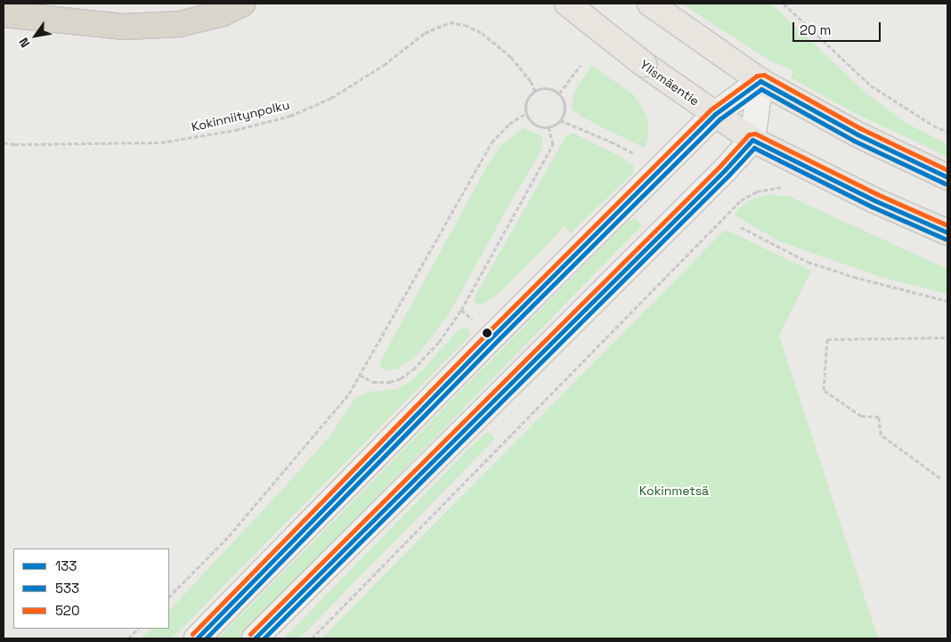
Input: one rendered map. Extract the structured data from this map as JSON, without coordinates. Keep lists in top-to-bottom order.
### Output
{
  "streets": {
    "main road": ["Ylismäentie"],
    "path": ["Kokinniitynpolku"]
  },
  "parks": ["Kokinmetsä"],
  "lines": ["transit line 520", "transit line 133", "transit line 533"],
  "legend": ["133", "533", "520"],
  "scale_bar": "20 m",
  "north": "bottom left"
}
